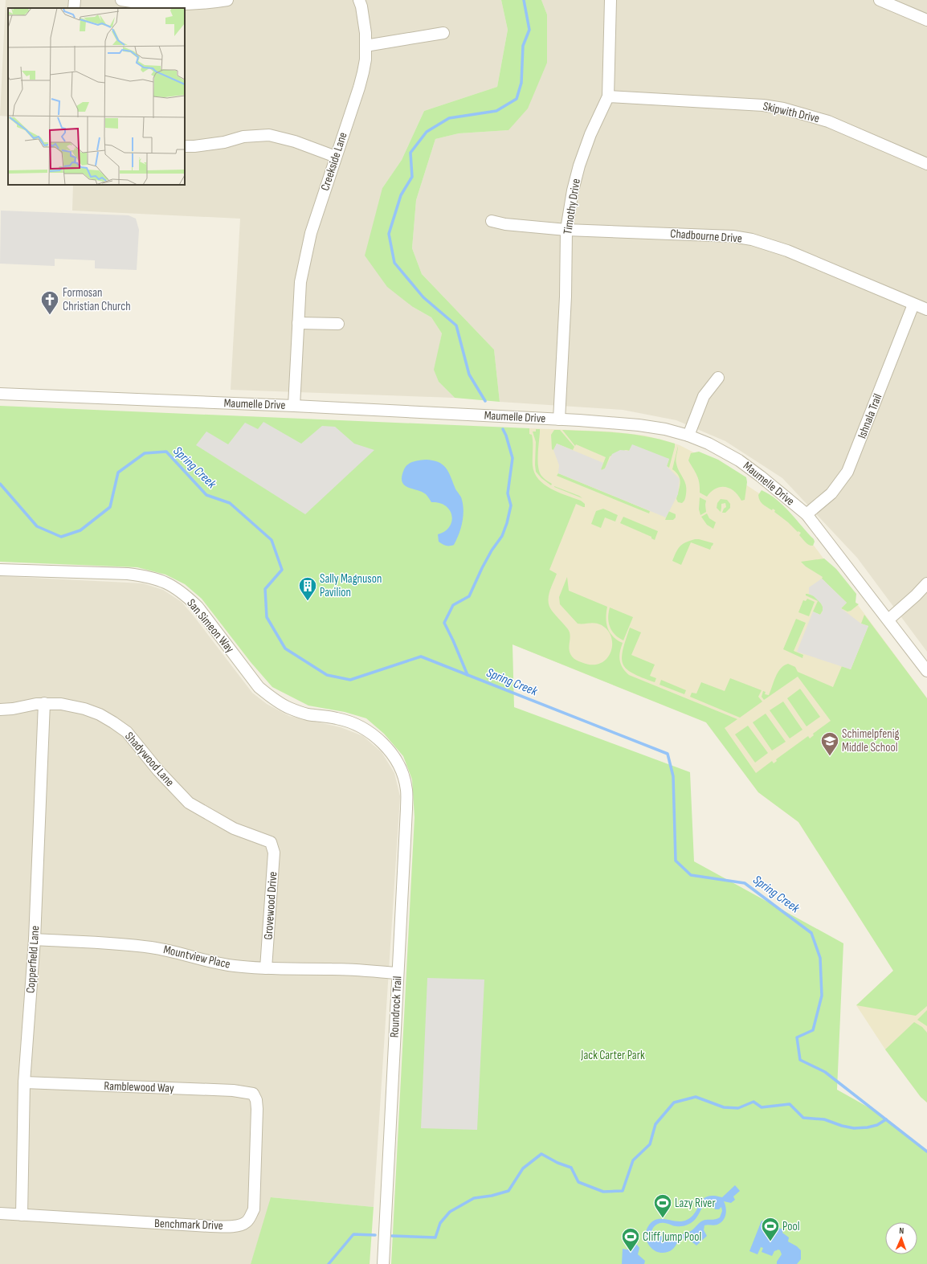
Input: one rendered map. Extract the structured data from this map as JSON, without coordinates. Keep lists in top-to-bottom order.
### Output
{
  "streets": {
    "street": [
      "Skipwith Drive",
      "Creekside Lane",
      "Timothy Drive",
      "Chadbourne Drive",
      "Maumelle Drive",
      "Ishnala Trail",
      "San Simeon Way",
      "Shadywood Lane",
      "Grovewood Drive",
      "Mountview Place",
      "Copperfield Lane",
      "Roundrock Trail",
      "Ramblewood Way",
      "Benchmark Drive"
    ]
  },
  "crossings": [
    ["Skipwith Drive", "Timothy Drive"],
    ["Creekside Lane", "Maumelle Drive"],
    ["Timothy Drive", "Chadbourne Drive"],
    ["Timothy Drive", "Maumelle Drive"],
    ["Chadbourne Drive", "Ishnala Trail"],
    ["Maumelle Drive", "Ishnala Trail"],
    ["San Simeon Way", "Roundrock Trail"],
    ["Shadywood Lane", "Grovewood Drive"],
    ["Shadywood Lane", "Copperfield Lane"],
    ["Grovewood Drive", "Mountview Place"],
    ["Mountview Place", "Copperfield Lane"],
    ["Mountview Place", "Roundrock Trail"],
    ["Copperfield Lane", "Ramblewood Way"],
    ["Copperfield Lane", "Benchmark Drive"],
    ["Ramblewood Way", "Benchmark Drive"]
  ],
  "water": ["Spring Creek"],
  "parks": ["Jack Carter Park"],
  "places": {
    "church": ["Formosan Christian Church"],
    "building": ["Sally Magnuson Pavilion"],
    "school or university": ["Schimelpfenig Middle School"],
    "sports": ["Lazy River", "Pool", "Cliff Jump Pool"]
  },
  "north": "top"
}
